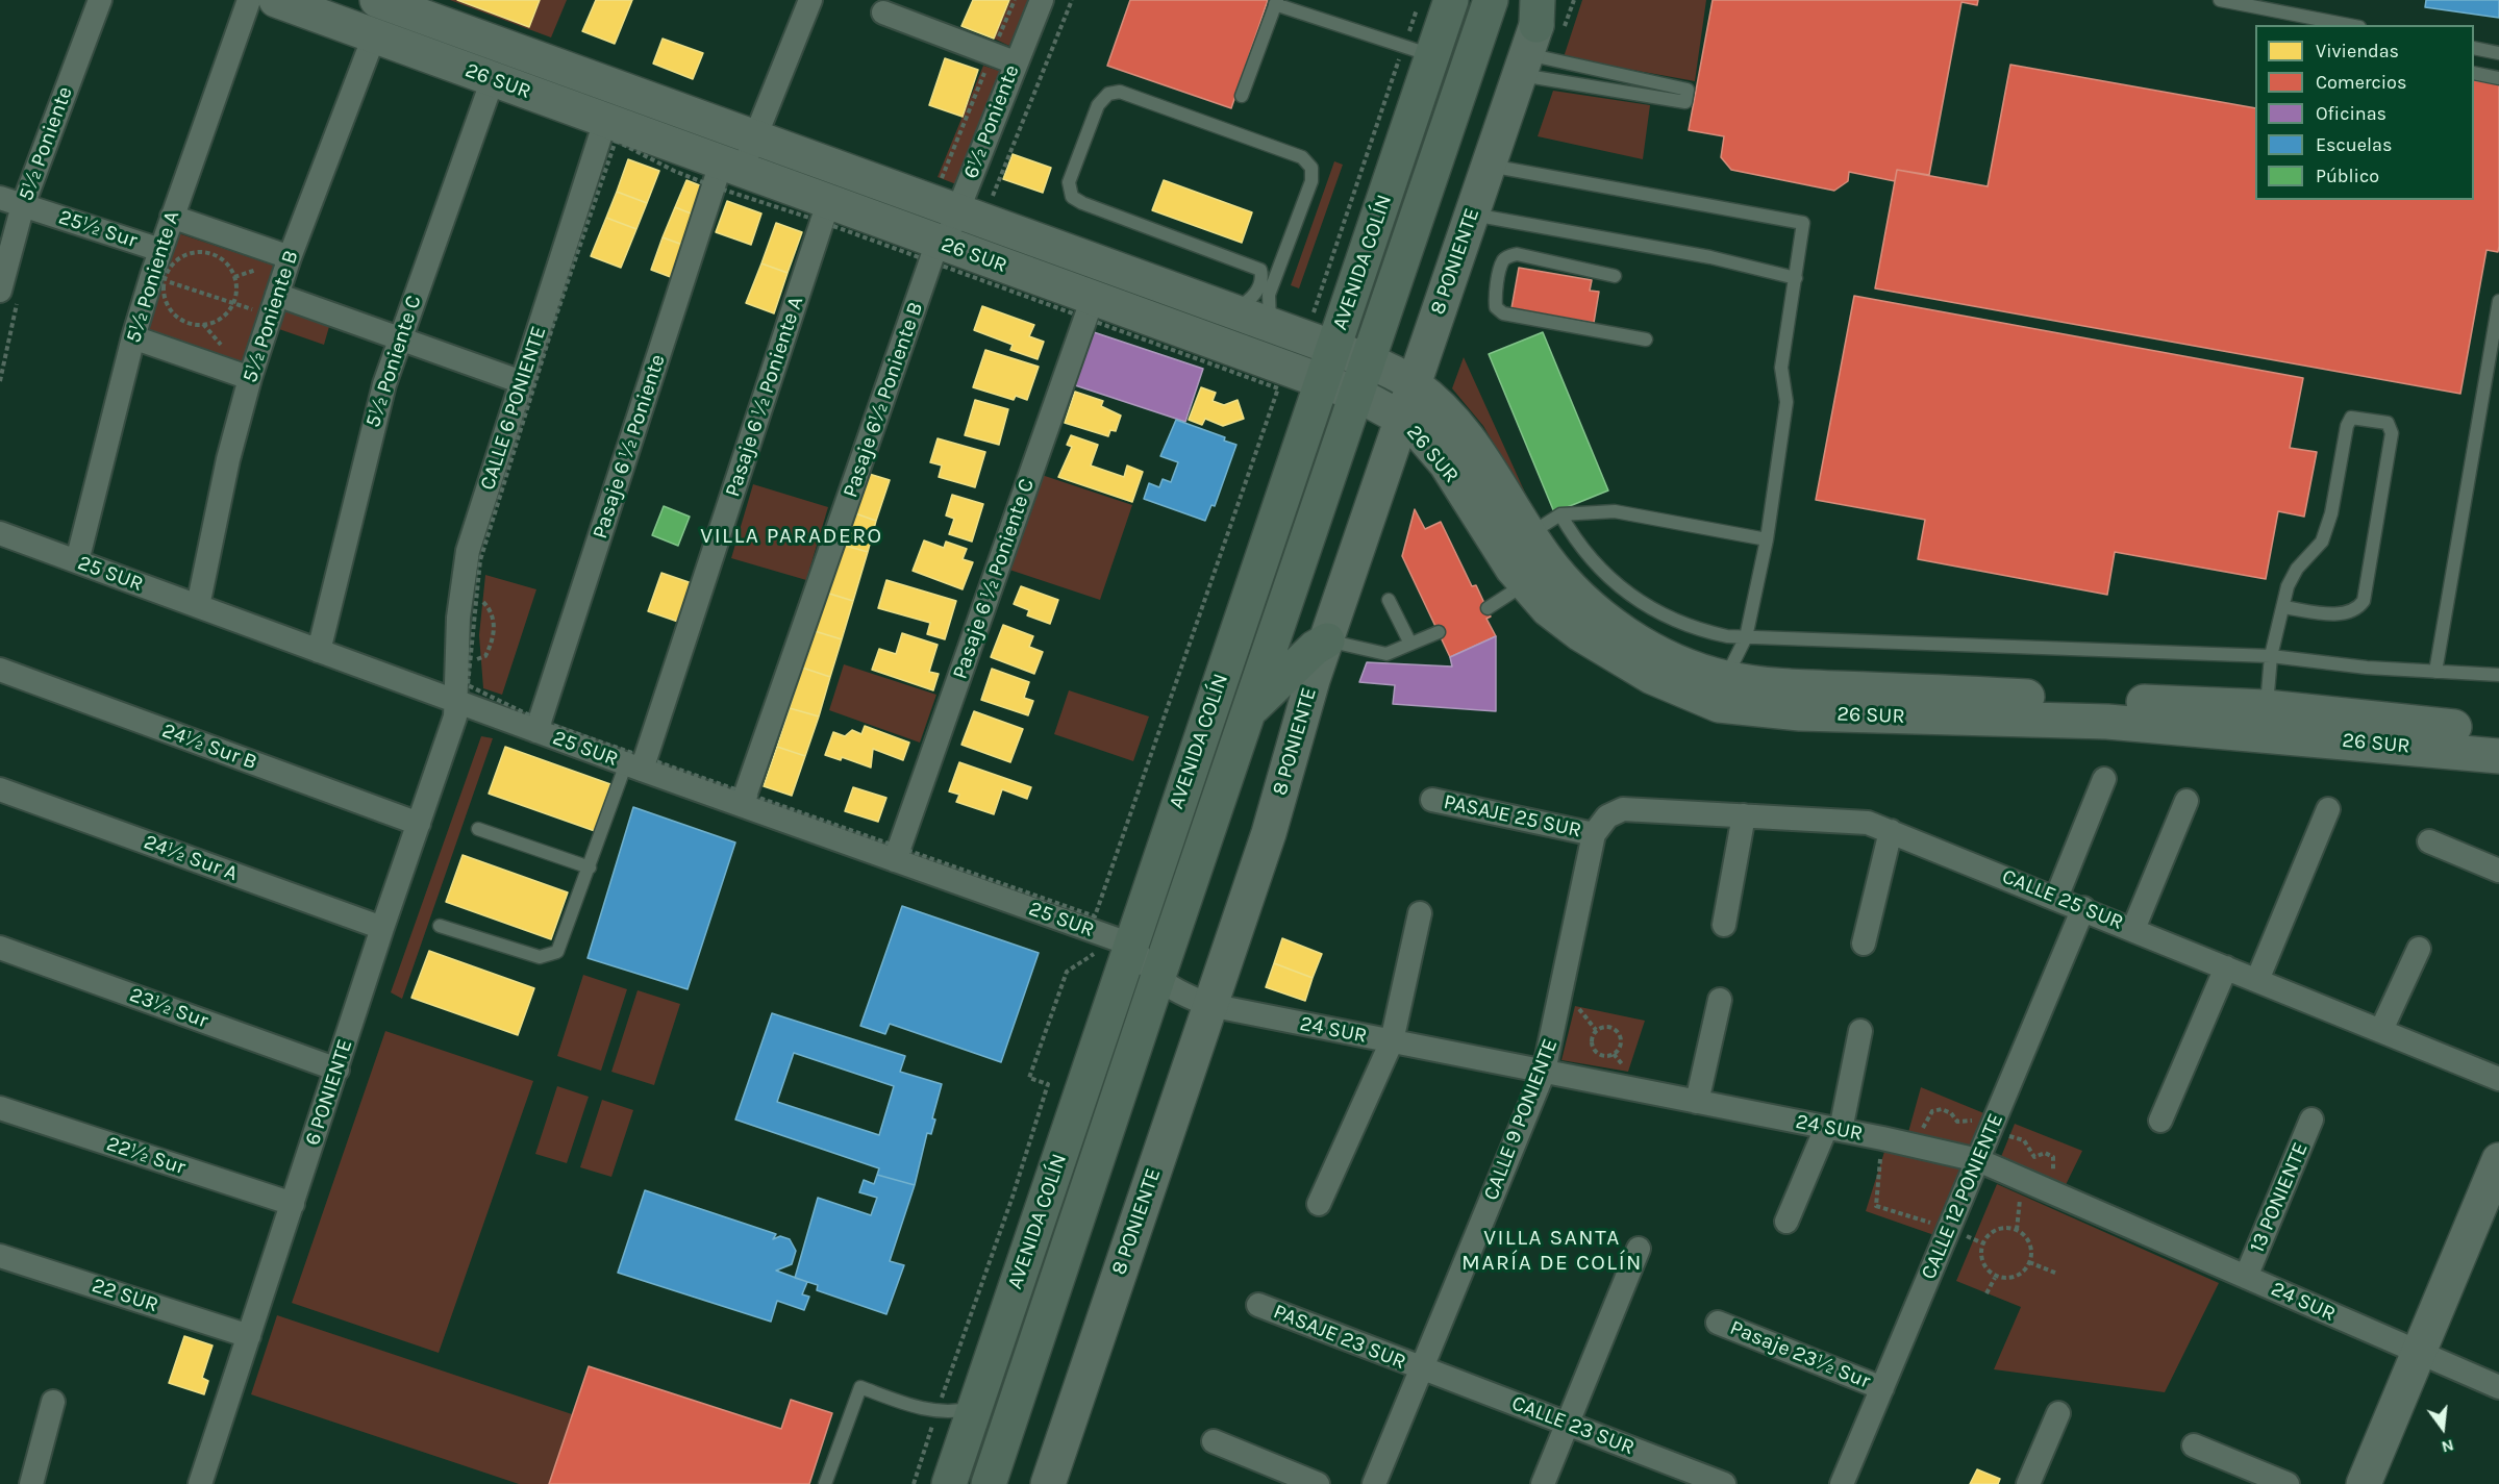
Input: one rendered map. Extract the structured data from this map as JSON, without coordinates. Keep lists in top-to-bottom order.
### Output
{
  "streets": {
    "main road": ["AVENIDA COLÍN"],
    "street": [
      "26 SUR",
      "6½ Poniente",
      "5½ Poniente",
      "25½ Sur",
      "8 PONIENTE",
      "5½ Poniente A",
      "5½ Poniente B",
      "5½ Poniente C",
      "Pasaje 6 ½ Poniente A",
      "Pasaje 6½ Poniente B",
      "CALLE 6 PONIENTE",
      "Pasaje 6 ½ Poniente",
      "25 SUR",
      "Pasaje 6 ½ Poniente C",
      "24½ Sur B",
      "PASAJE 25 SUR",
      "24½ Sur A",
      "CALLE 25 SUR",
      "23½ Sur",
      "24 SUR",
      "6 PONIENTE",
      "CALLE 9 PONIENTE",
      "22½ Sur",
      "CALLE 12 PONIENTE",
      "13 PONIENTE",
      "22 SUR",
      "PASAJE 23 SUR",
      "Pasaje 23½ Sur",
      "CALLE 23 SUR"
    ]
  },
  "crossings": [
    ["26 SUR", "6½ Poniente"],
    ["26 SUR", "8 PONIENTE"],
    ["26 SUR", "AVENIDA COLÍN"],
    ["26 SUR", "5½ Poniente B"],
    ["26 SUR", "5½ Poniente C"],
    ["26 SUR", "Pasaje 6 ½ Poniente A"],
    ["26 SUR", "Pasaje 6½ Poniente B"],
    ["26 SUR", "CALLE 6 PONIENTE"],
    ["26 SUR", "Pasaje 6 ½ Poniente"],
    ["26 SUR", "Pasaje 6 ½ Poniente C"],
    ["6½ Poniente", "Pasaje 6½ Poniente B"],
    ["5½ Poniente", "25½ Sur"],
    ["25½ Sur", "5½ Poniente A"],
    ["8 PONIENTE", "24 SUR"],
    ["AVENIDA COLÍN", "25 SUR"],
    ["AVENIDA COLÍN", "24 SUR"],
    ["5½ Poniente A", "25 SUR"],
    ["5½ Poniente B", "25 SUR"],
    ["5½ Poniente C", "25 SUR"],
    ["Pasaje 6 ½ Poniente A", "25 SUR"],
    ["Pasaje 6½ Poniente B", "25 SUR"],
    ["CALLE 6 PONIENTE", "25 SUR"],
    ["CALLE 6 PONIENTE", "6 PONIENTE"],
    ["Pasaje 6 ½ Poniente", "25 SUR"],
    ["25 SUR", "Pasaje 6 ½ Poniente C"],
    ["25 SUR", "6 PONIENTE"],
    ["24½ Sur B", "6 PONIENTE"],
    ["PASAJE 25 SUR", "CALLE 25 SUR"],
    ["PASAJE 25 SUR", "CALLE 9 PONIENTE"],
    ["24½ Sur A", "6 PONIENTE"],
    ["CALLE 25 SUR", "CALLE 9 PONIENTE"],
    ["CALLE 25 SUR", "CALLE 12 PONIENTE"],
    ["23½ Sur", "6 PONIENTE"],
    ["24 SUR", "CALLE 9 PONIENTE"],
    ["24 SUR", "CALLE 12 PONIENTE"],
    ["24 SUR", "13 PONIENTE"],
    ["6 PONIENTE", "22½ Sur"],
    ["6 PONIENTE", "22 SUR"],
    ["CALLE 9 PONIENTE", "PASAJE 23 SUR"],
    ["CALLE 9 PONIENTE", "CALLE 23 SUR"],
    ["CALLE 12 PONIENTE", "Pasaje 23½ Sur"],
    ["PASAJE 23 SUR", "CALLE 23 SUR"]
  ],
  "districts": ["VILLA PARADERO", "VILLA SANTA MARÍA DE COLÍN"],
  "legend": [
    "Viviendas",
    "Comercios",
    "Oficinas",
    "Escuelas",
    "Público"
  ],
  "north": "bottom"
}
